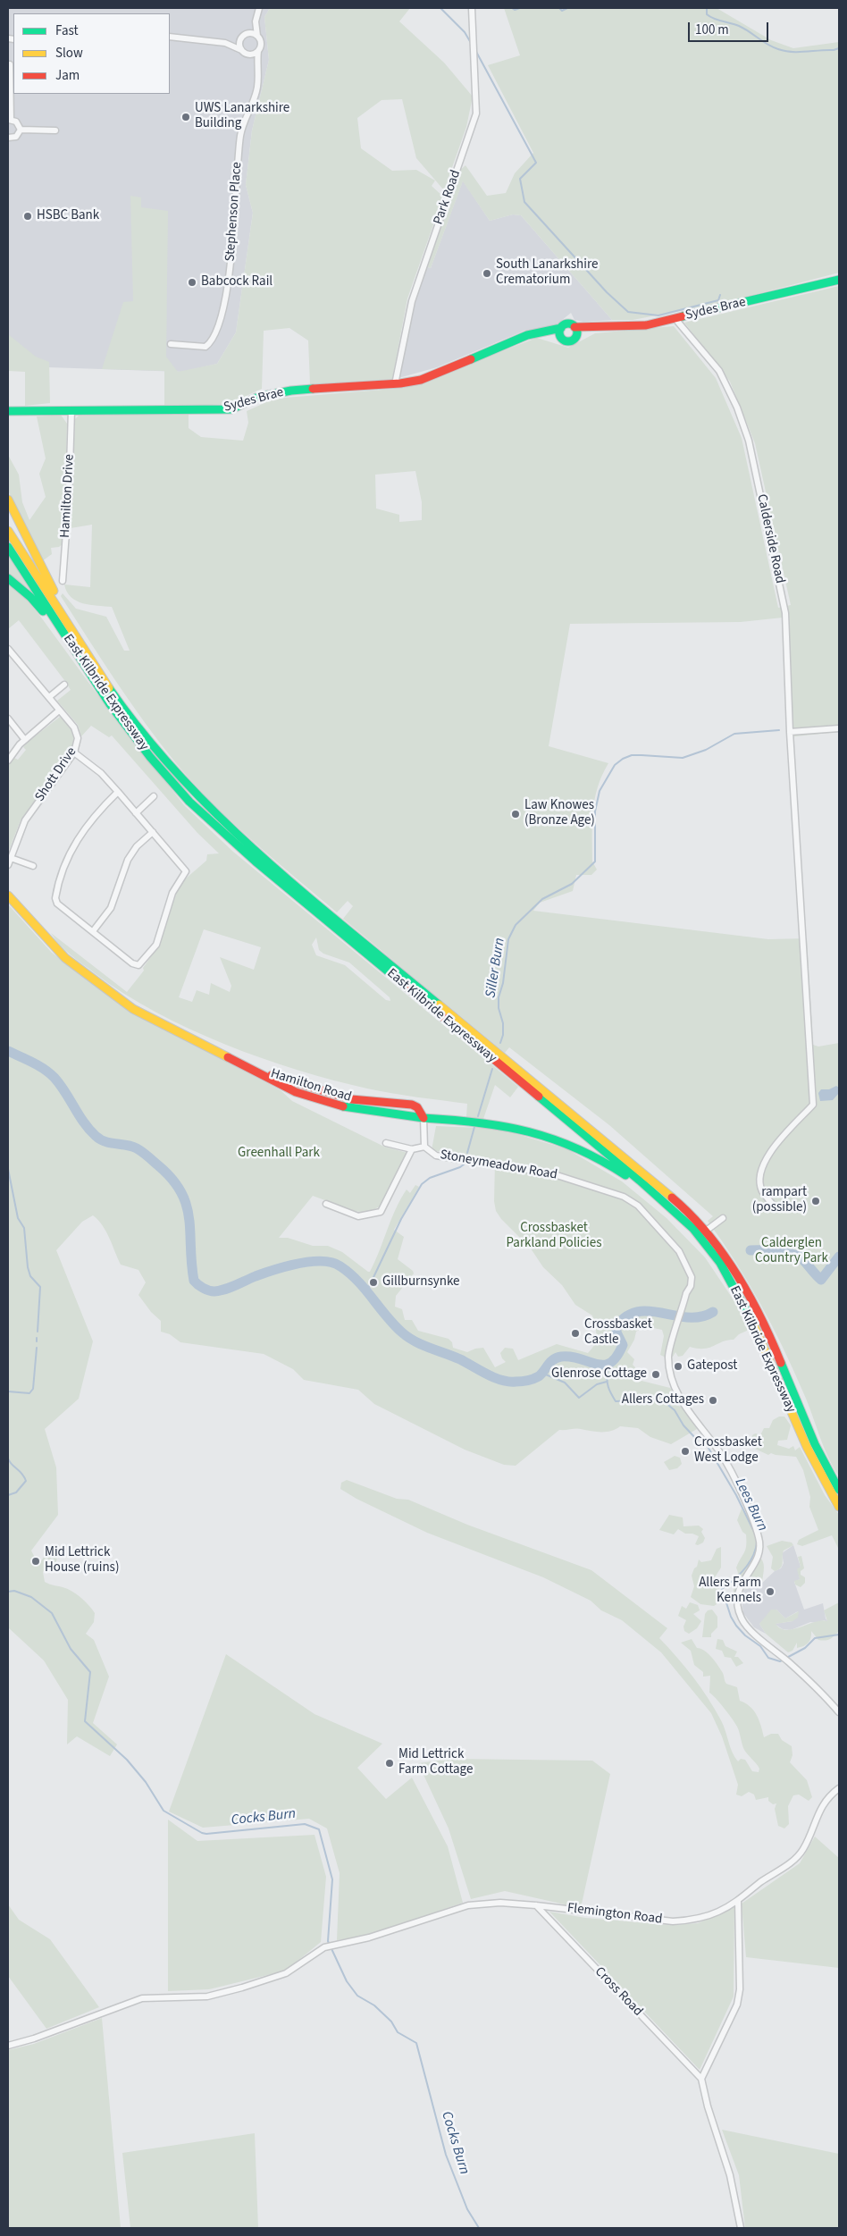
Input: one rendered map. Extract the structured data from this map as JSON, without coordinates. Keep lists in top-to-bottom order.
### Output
{
  "streets": {
    "main road": ["Sydes Brae", "East Kilbride Expressway", "Hamilton Road"],
    "street": [
      "Park Road",
      "Stephenson Place",
      "Hamilton Drive",
      "Calderside Road",
      "Shott Drive",
      "Stoneymeadow Road",
      "Flemington Road",
      "Cross Road"
    ]
  },
  "crossings": [
    ["Park Road", "Sydes Brae"],
    ["Sydes Brae", "Hamilton Drive"],
    ["Sydes Brae", "Calderside Road"],
    ["Hamilton Road", "Stoneymeadow Road"],
    ["Flemington Road", "Cross Road"]
  ],
  "water": ["Siller Burn", "Lees Burn", "Cocks Burn"],
  "parks": ["Greenhall Park", "Crossbasket Parkland Policies", "Calderglen Country Park"],
  "places": [
    "UWS Lanarkshire Building",
    "HSBC Bank",
    "South Lanarkshire Crematorium",
    "Babcock Rail",
    "Law Knowes (Bronze Age)",
    "rampart (possible)",
    "Gillburnsynke",
    "Crossbasket Castle",
    "Gatepost",
    "Glenrose Cottage",
    "Allers Cottages",
    "Crossbasket West Lodge",
    "Mid Lettrick House (ruins)",
    "Allers Farm Kennels",
    "Mid Lettrick Farm Cottage"
  ],
  "legend": ["Fast", "Slow", "Jam"],
  "scale_bar": "100 m"
}
